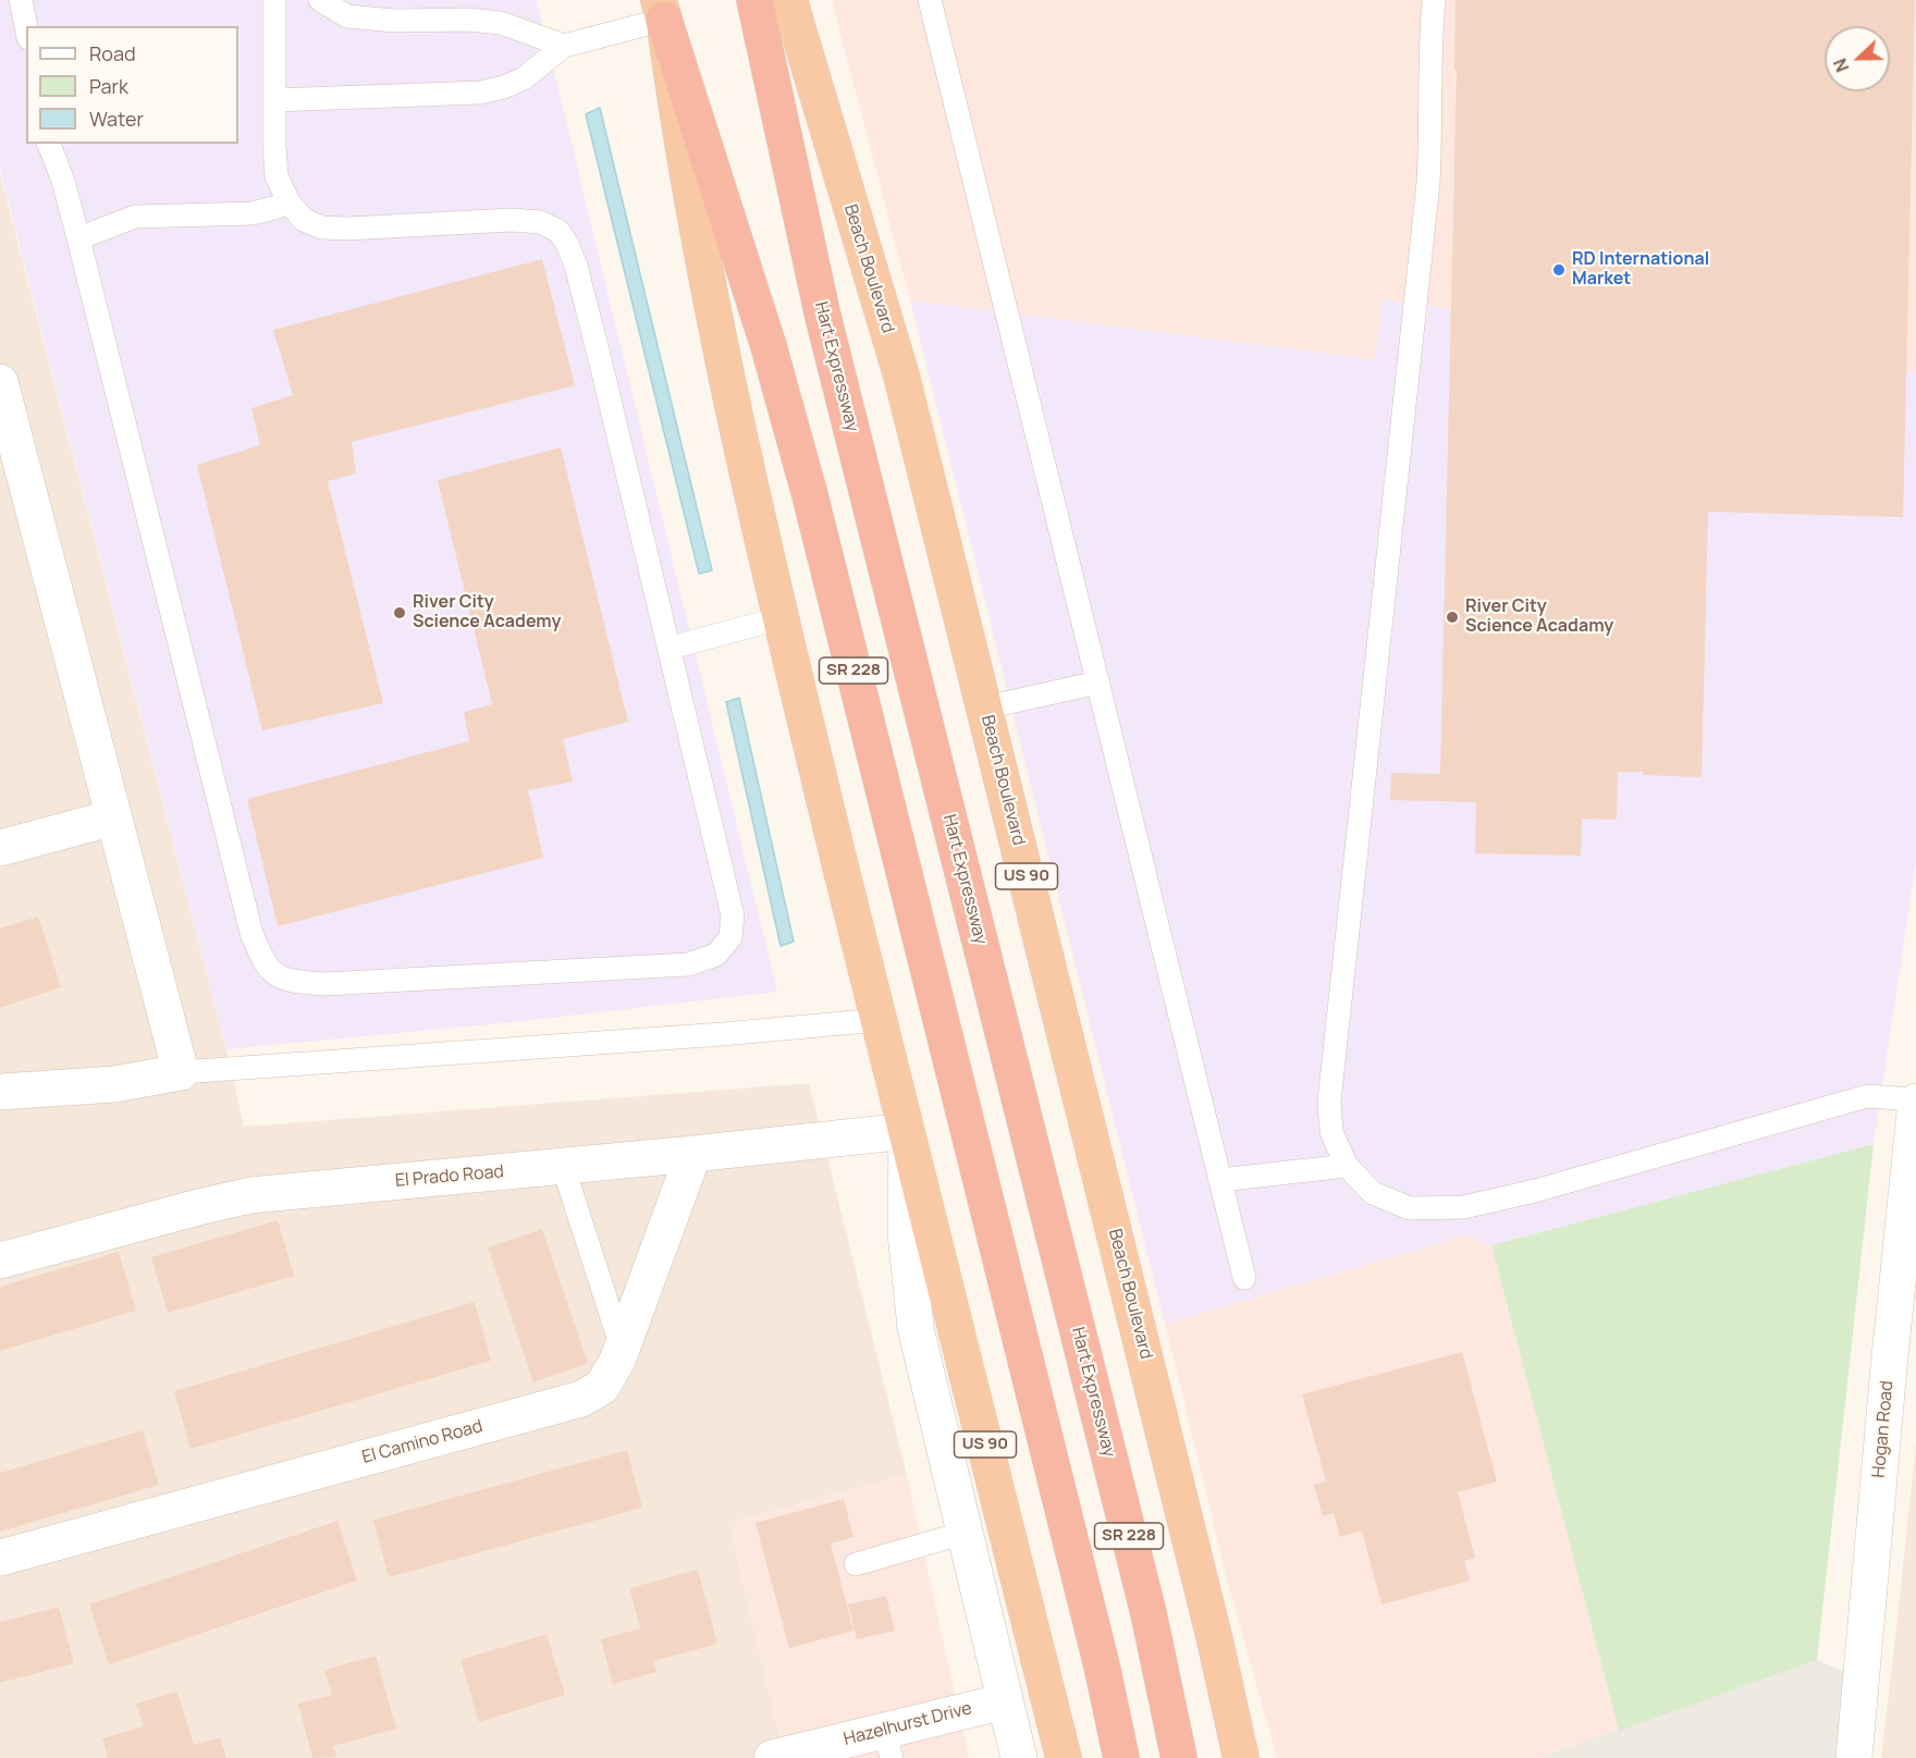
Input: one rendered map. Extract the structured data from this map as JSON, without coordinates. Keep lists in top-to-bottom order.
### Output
{
  "streets": {
    "highway": [
      "Beach Boulevard",
      "Hart Expressway",
      "SR 228",
      "US 90"
    ],
    "street": [
      "El Prado Road",
      "Hogan Road",
      "El Camino Road",
      "Hazelhurst Drive"
    ]
  },
  "crossings": [
    ["SR 228", "US 90"],
    ["US 90", "El Prado Road"],
    ["El Prado Road", "El Camino Road"]
  ],
  "places": ["RD International Market", "River City Science Academy", "River City Science Acadamy"],
  "legend": ["Road", "Park", "Water"],
  "north": "left"
}
